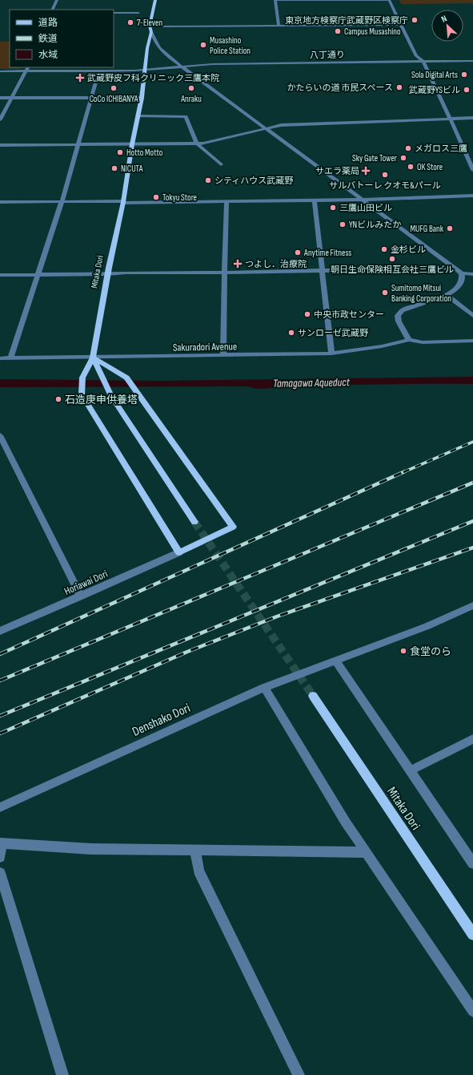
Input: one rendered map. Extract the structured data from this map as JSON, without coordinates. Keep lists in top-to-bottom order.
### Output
{
  "streets": {
    "main road": ["Mitaka Dori"],
    "street": [
      "八丁通り",
      "Sakuradori Avenue",
      "Horiawai Dori",
      "Denshako Dori"
    ]
  },
  "crossings": [
    ["八丁通り", "Mitaka Dori"],
    ["Mitaka Dori", "Sakuradori Avenue"],
    ["Mitaka Dori", "Horiawai Dori"]
  ],
  "water": ["Tamagawa Aqueduct"],
  "places": {
    "other": [
      "東京地方検察庁武蔵野区検察庁",
      "7-Eleven",
      "Campus Musashino",
      "Musashino Police Station",
      "Sola Digital Arts",
      "かたらいの道 市民スペース",
      "CoCo ICHIBANYA",
      "Anraku",
      "武蔵野YSビル",
      "メガロス三鷹",
      "Hotto Motto",
      "Sky Gate Tower",
      "OK Store",
      "NICUTA",
      "サルバトーレ クオモ&パール",
      "シティハウス武蔵野",
      "Tokyu Store",
      "三鷹山田ビル",
      "YNビルみたか",
      "MUFG Bank",
      "金杉ビル",
      "Anytime Fitness",
      "朝日生命保険相互会社三鷹ビル",
      "Sumitomo Mitsui Banking Corporation",
      "中央市政センター",
      "サンローゼ武蔵野",
      "石造庚申供養塔",
      "食堂のら"
    ],
    "health": ["武蔵野皮フ科クリニック三鷹本院", "サエラ薬局", "つよし．治療院"]
  },
  "legend": ["道路", "鉄道", "水域"],
  "north": "top left"
}
